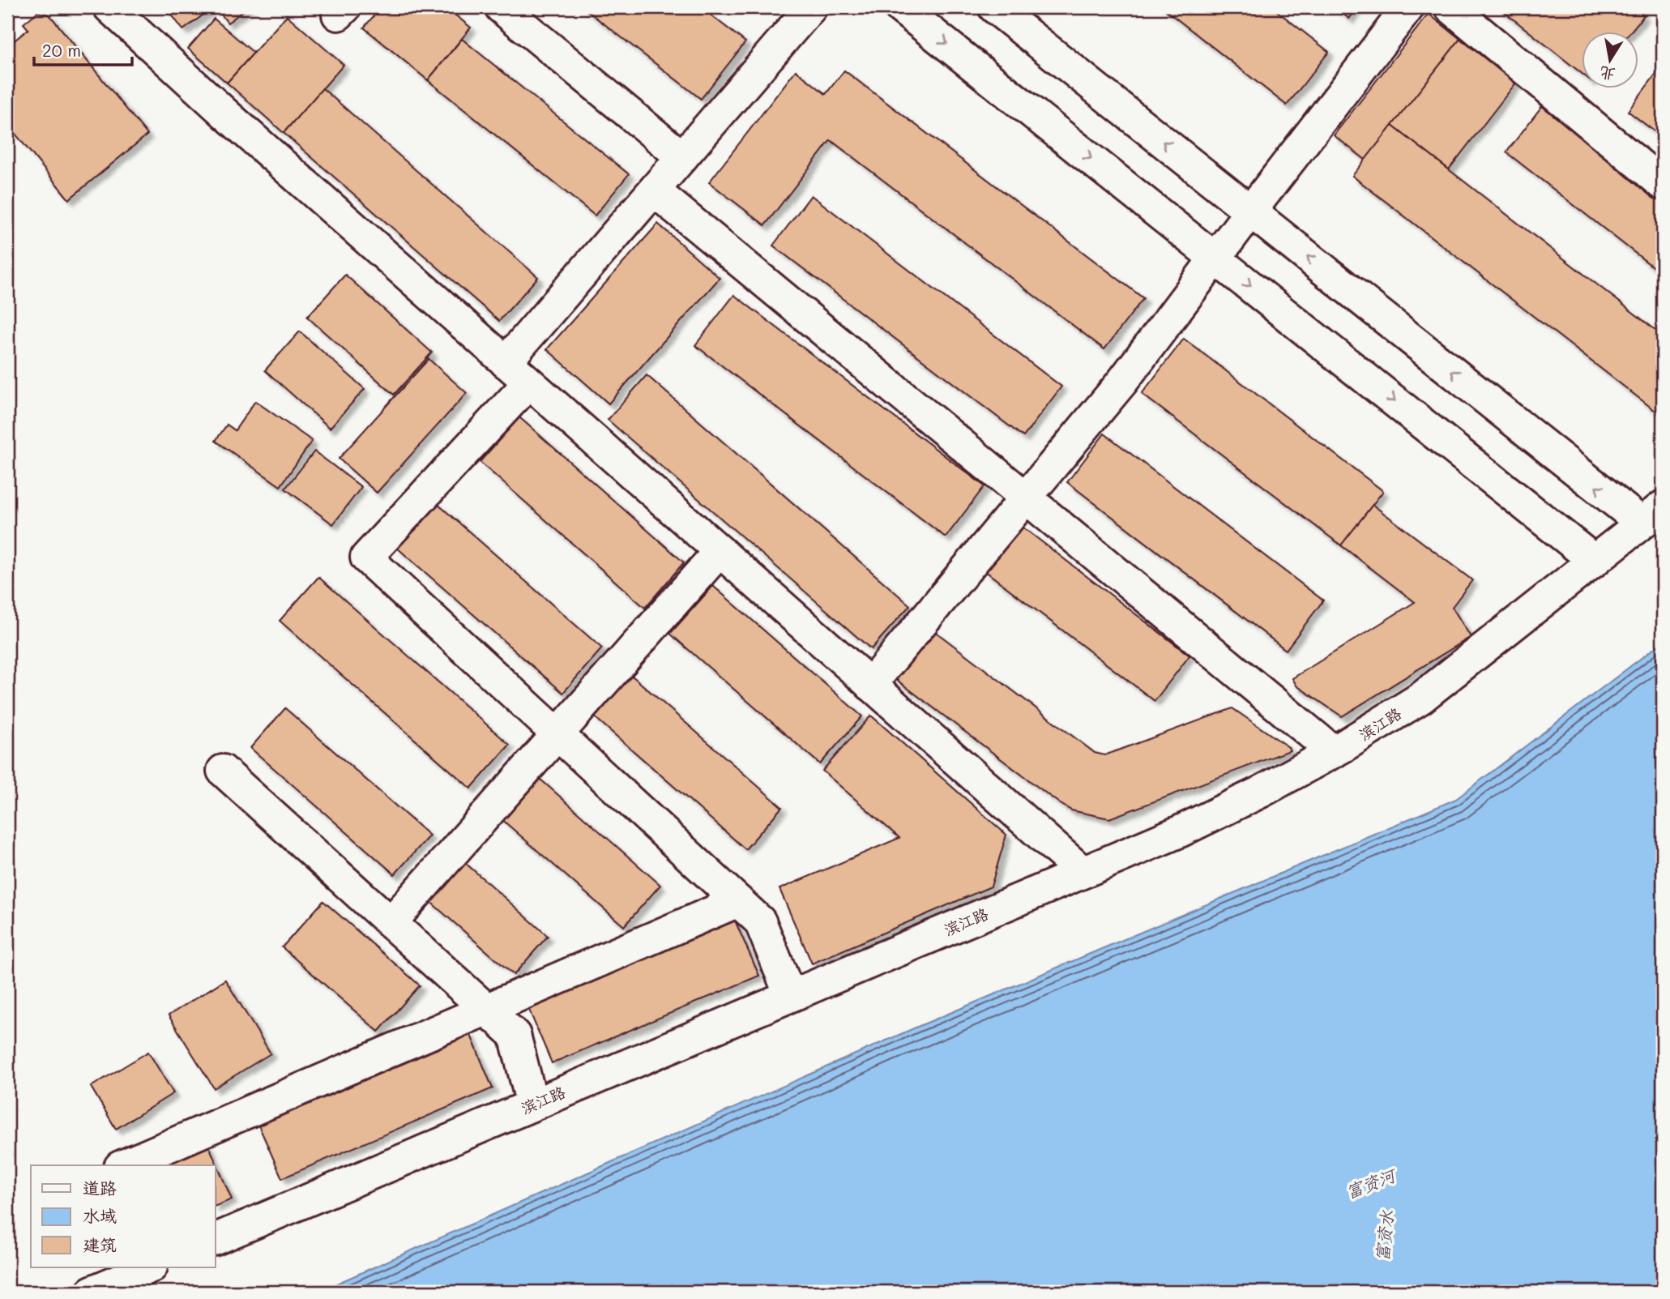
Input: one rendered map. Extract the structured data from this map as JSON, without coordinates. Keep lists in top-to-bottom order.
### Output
{
  "streets": {
    "street": ["滨江路"]
  },
  "water": ["富资河", "富资水"],
  "legend": ["道路", "水域", "建筑"],
  "scale_bar": "20 m",
  "north": "bottom"
}
